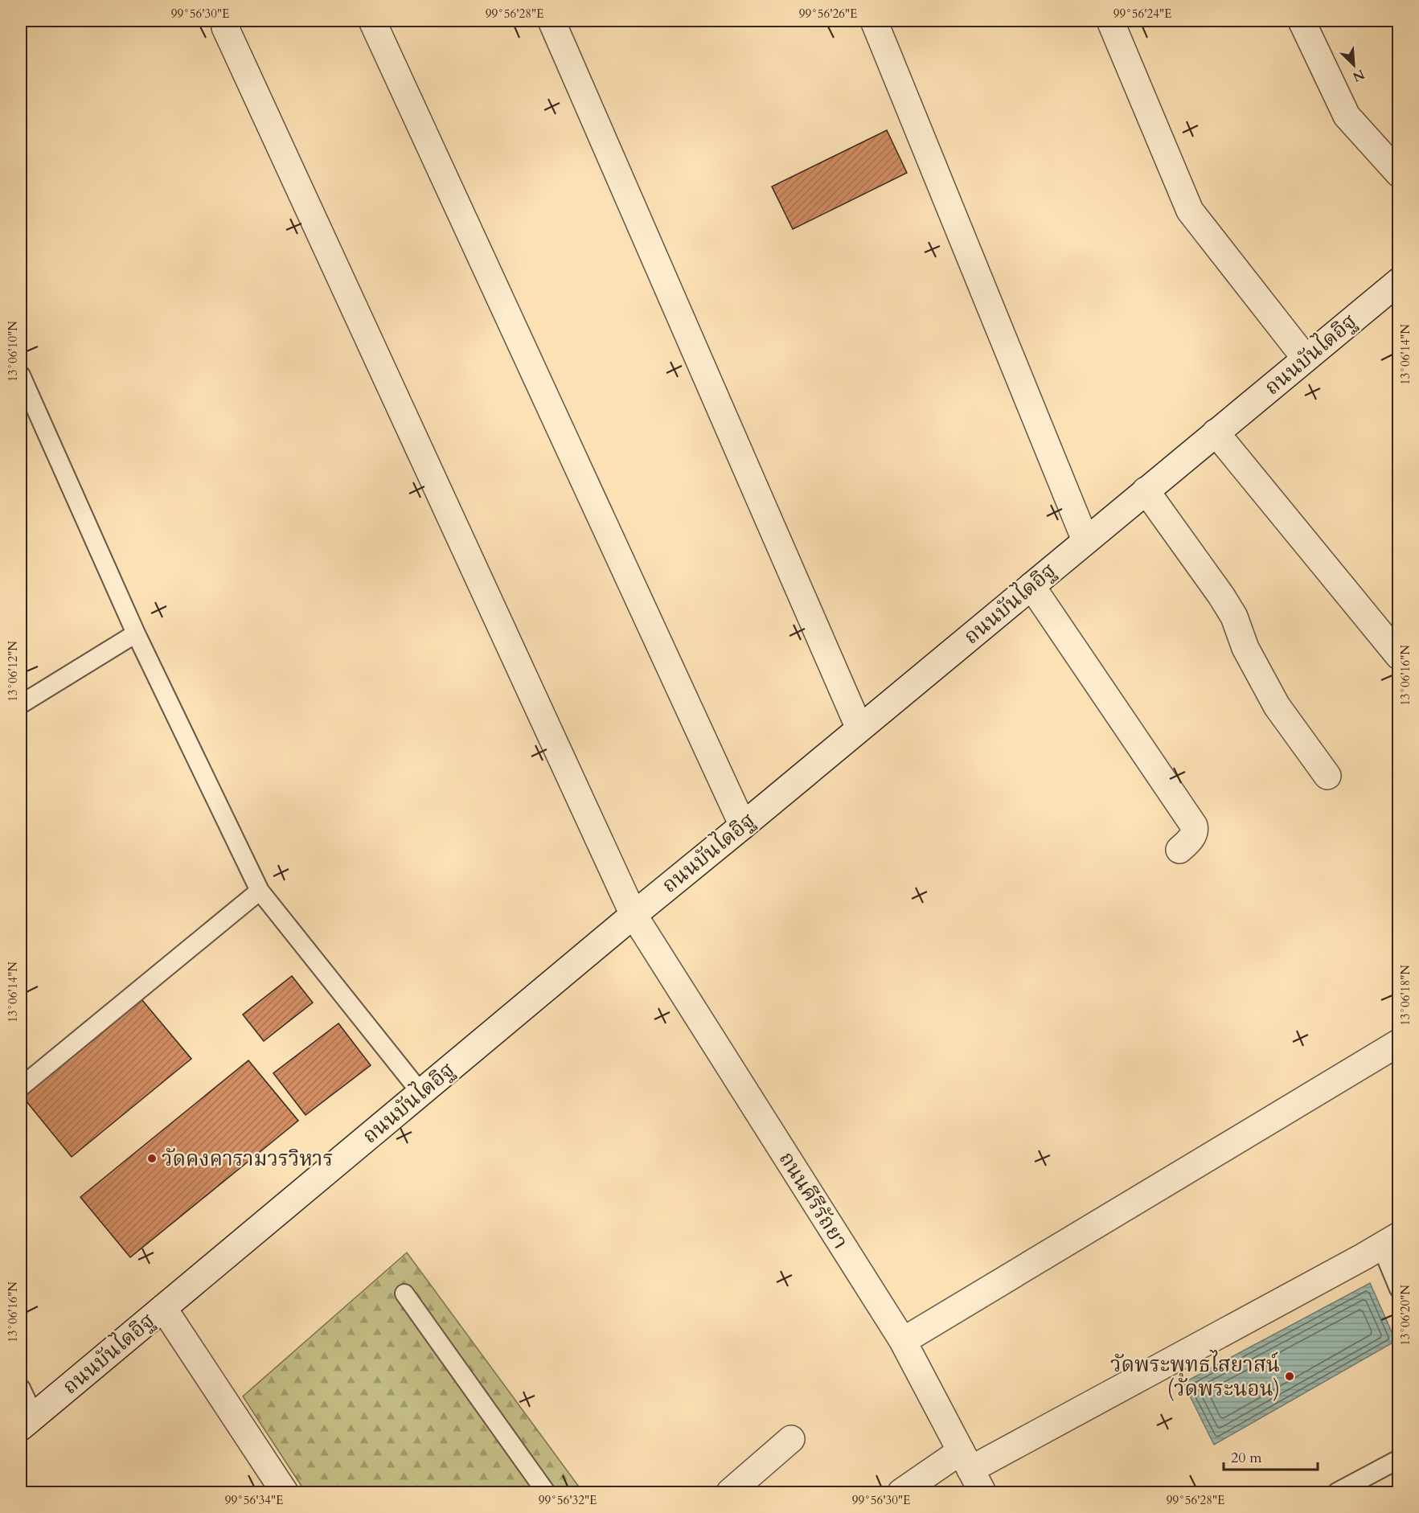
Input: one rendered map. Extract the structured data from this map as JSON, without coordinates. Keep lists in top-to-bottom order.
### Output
{
  "streets": {
    "street": ["ถนนบันไดอิฐ", "ถนนคีรีรัถยา"]
  },
  "crossings": [
    ["ถนนบันไดอิฐ", "ถนนคีรีรัถยา"]
  ],
  "places": ["วัดคงคารามวรวิหาร", "วัดพระพุทธไสยาสน์ (วัดพระนอน)"],
  "scale_bar": "20 m",
  "north": "bottom right",
  "coordinates": [
    "99°56'30\"E",
    "99°56'28\"E",
    "99°56'26\"E",
    "99°56'24\"E",
    "13°06'10\"N",
    "13°06'14\"N",
    "13°06'12\"N",
    "13°06'16\"N",
    "13°06'18\"N",
    "13°06'20\"N",
    "99°56'34\"E",
    "99°56'32\"E"
  ]
}
